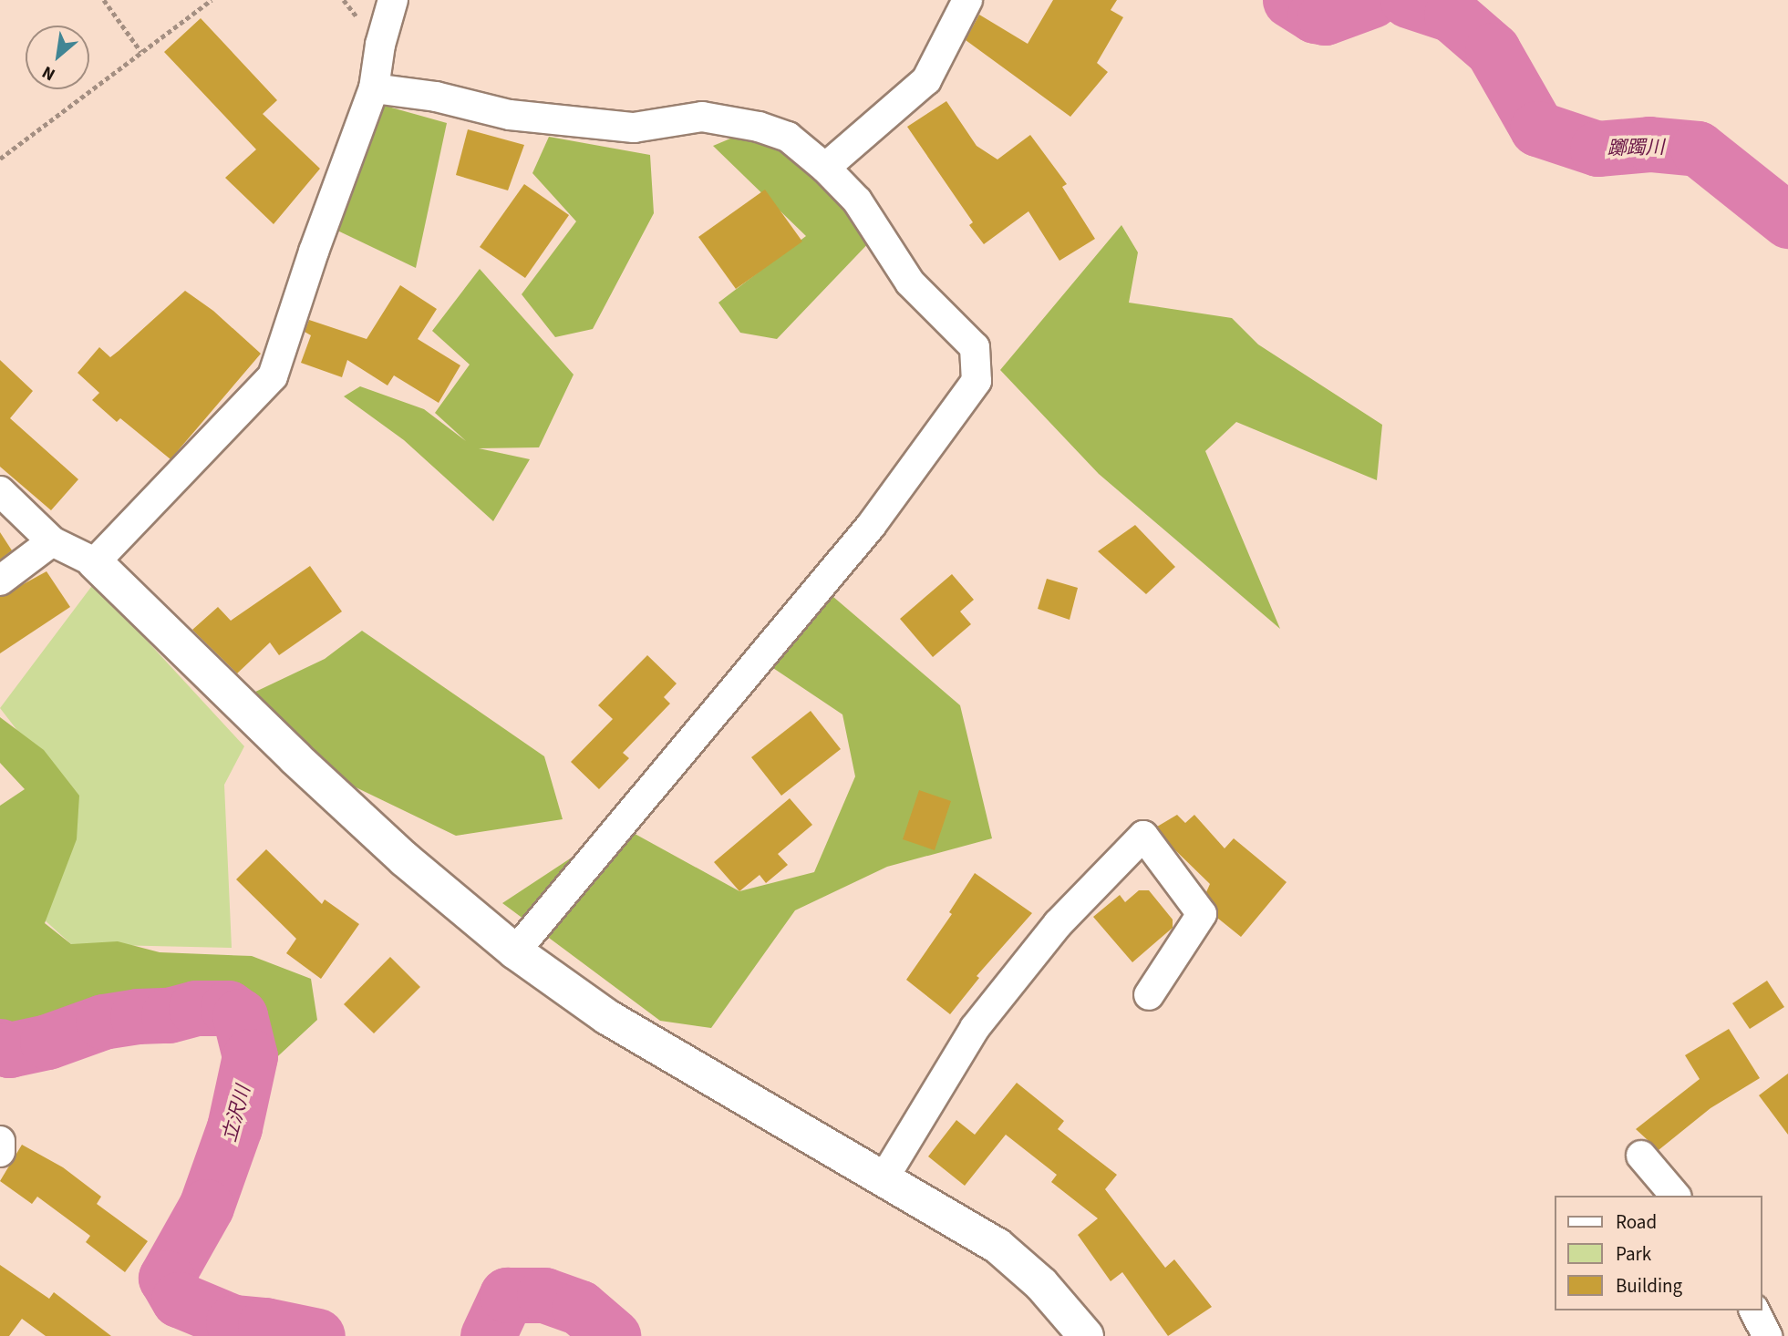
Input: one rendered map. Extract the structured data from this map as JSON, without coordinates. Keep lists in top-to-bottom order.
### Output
{
  "water": ["躑躅川", "立沢川"],
  "legend": ["Road", "Park", "Building"],
  "north": "bottom left"
}
